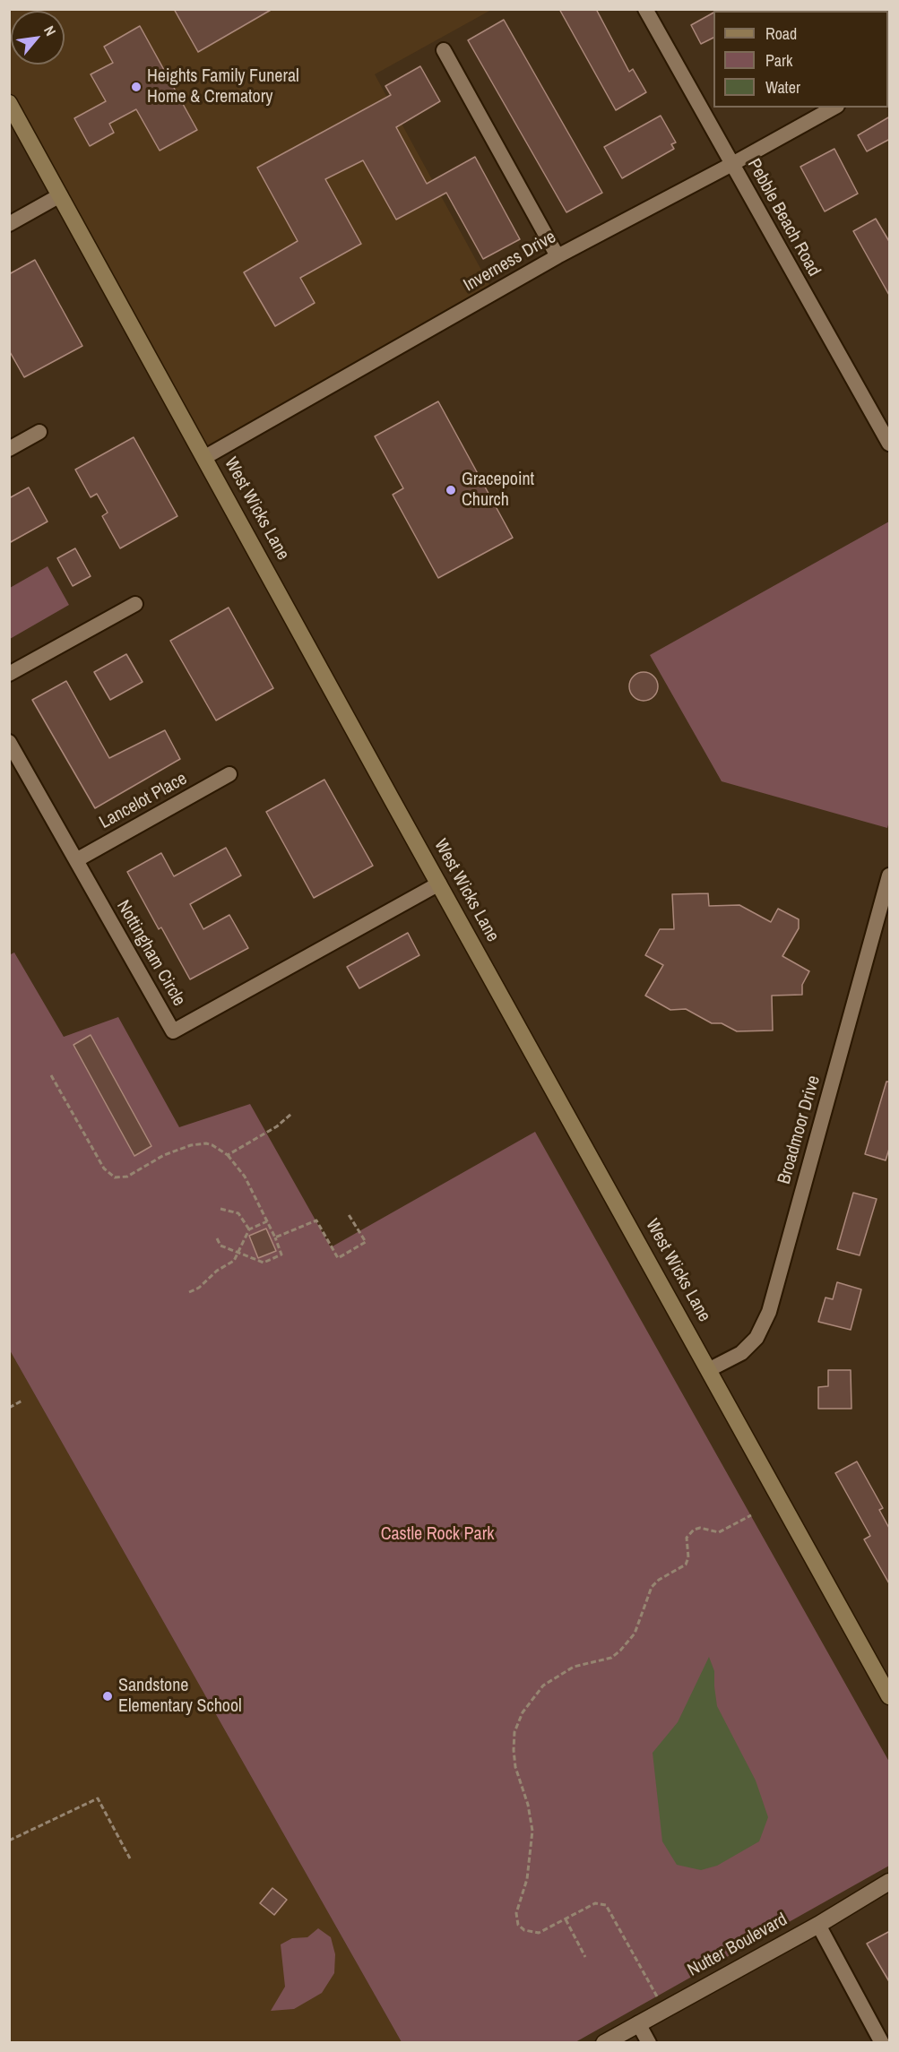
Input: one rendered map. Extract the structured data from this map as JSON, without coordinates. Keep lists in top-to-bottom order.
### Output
{
  "streets": {
    "main road": ["West Wicks Lane"],
    "street": [
      "Pebble Beach Road",
      "Inverness Drive",
      "Lancelot Place",
      "Nottingham Circle",
      "Broadmoor Drive",
      "Nutter Boulevard"
    ]
  },
  "crossings": [
    ["Pebble Beach Road", "Inverness Drive"],
    ["Inverness Drive", "West Wicks Lane"],
    ["West Wicks Lane", "Nottingham Circle"],
    ["West Wicks Lane", "Broadmoor Drive"],
    ["Lancelot Place", "Nottingham Circle"]
  ],
  "parks": ["Castle Rock Park"],
  "places": ["Heights Family Funeral Home & Crematory", "Gracepoint Church", "Sandstone Elementary School"],
  "legend": ["Road", "Park", "Water"],
  "north": "top right"
}
